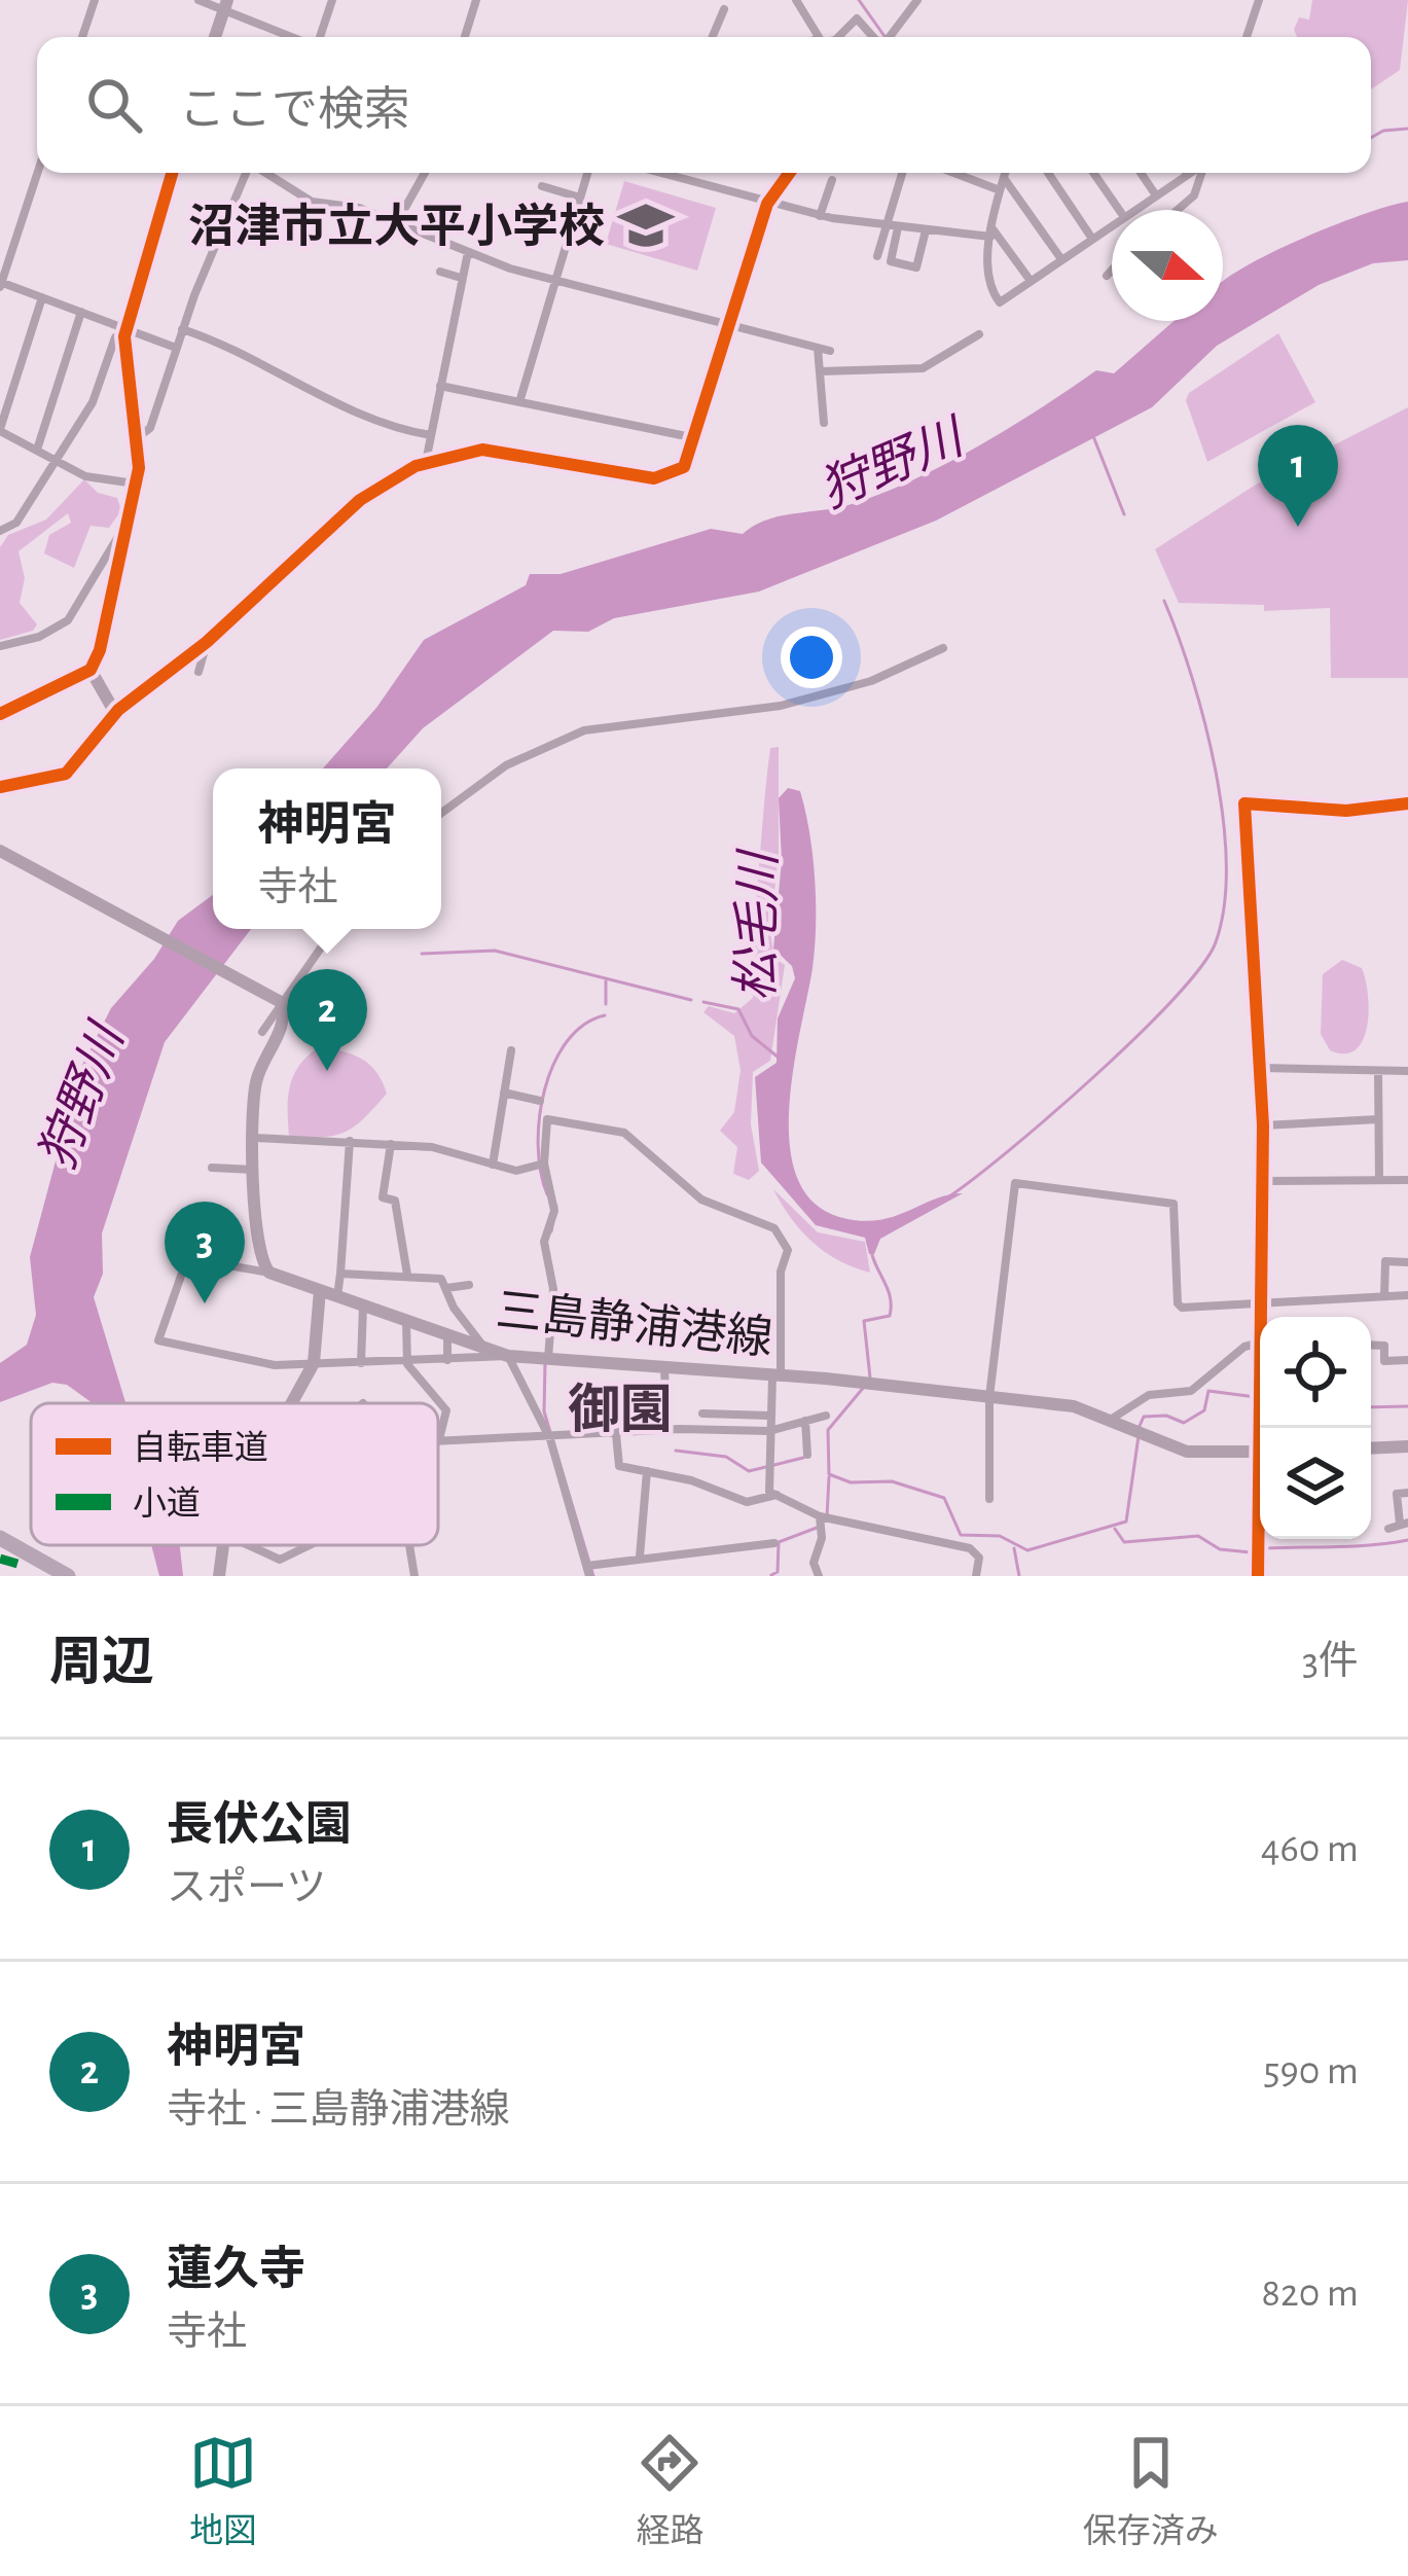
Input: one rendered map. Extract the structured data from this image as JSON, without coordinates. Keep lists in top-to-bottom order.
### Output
{
  "streets": {
    "main road": ["三島静浦港線"]
  },
  "districts": ["御園"],
  "water": ["狩野川", "松毛川"],
  "places": {
    "school or university": ["沼津市立大平小学校"]
  },
  "legend": ["自転車道", "小道"],
  "north": "right",
  "page": {
    "search": "ここで検索",
    "pins": ["1", "2", "3"],
    "popup": ["神明宮", "寺社"],
    "heading": ["周辺", "3件"],
    "list": [
      {
        "mark": "1",
        "name": "長伏公園",
        "note": "スポーツ",
        "value": "460 m"
      },
      {
        "mark": "2",
        "name": "神明宮",
        "note": "寺社 · 三島静浦港線",
        "value": "590 m"
      },
      {
        "mark": "3",
        "name": "蓮久寺",
        "note": "寺社",
        "value": "820 m"
      }
    ],
    "nav": ["地図", "経路", "保存済み"]
  }
}
